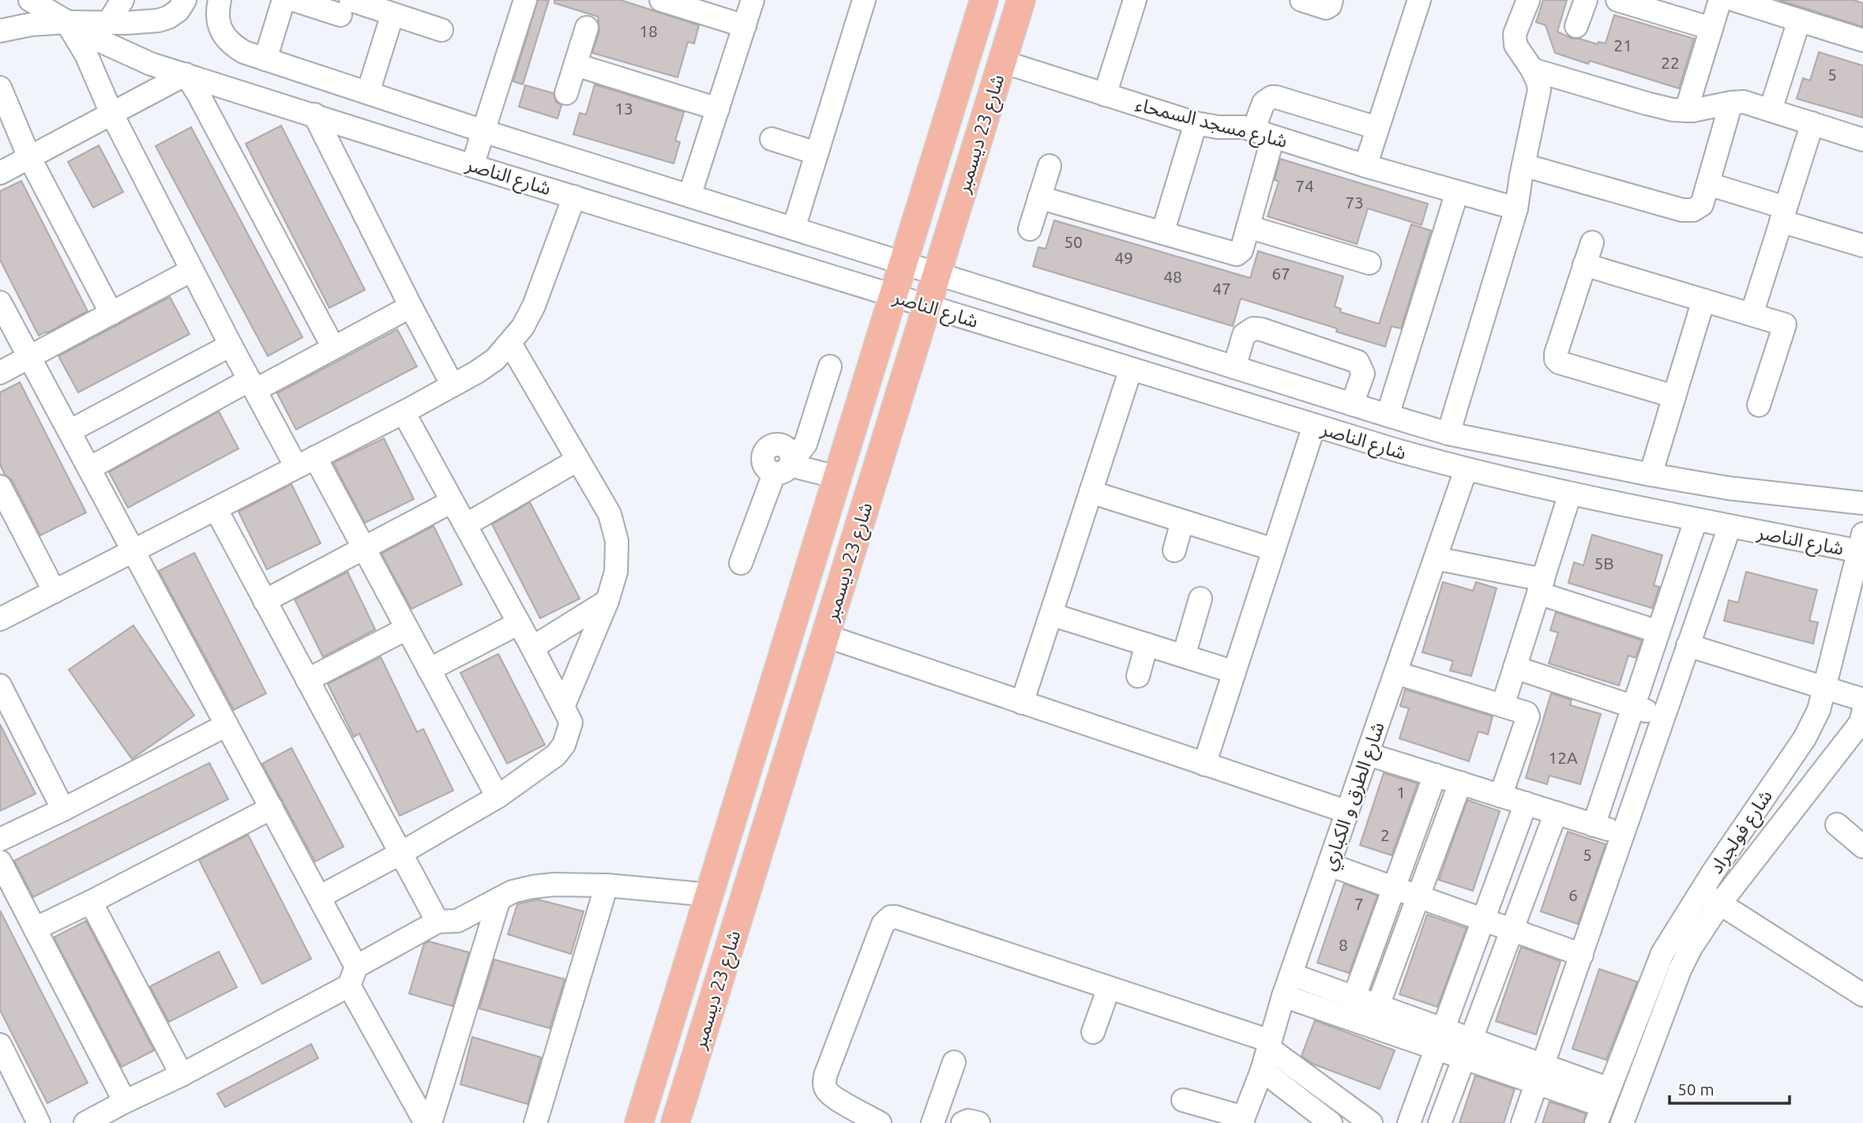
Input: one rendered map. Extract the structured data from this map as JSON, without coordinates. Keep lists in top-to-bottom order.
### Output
{
  "streets": {
    "main road": ["شارع 23 ديسمبر"],
    "street": [
      "شارع مسجد السمحاء",
      "شارع الناصر",
      "شارع الطرق و الكباري",
      "شارع فولجراد"
    ]
  },
  "crossings": [
    ["شارع مسجد السمحاء", "شارع 23 ديسمبر"],
    ["شارع 23 ديسمبر", "شارع الناصر"],
    ["شارع الناصر", "شارع الطرق و الكباري"],
    ["شارع الناصر", "شارع فولجراد"]
  ],
  "house_numbers": [
    "18",
    "21",
    "22",
    "5",
    "13",
    "74",
    "73",
    "50",
    "49",
    "67",
    "48",
    "47",
    "5B",
    "12A",
    "1",
    "2",
    "5",
    "6",
    "7",
    "8"
  ],
  "scale_bar": "50 m"
}
